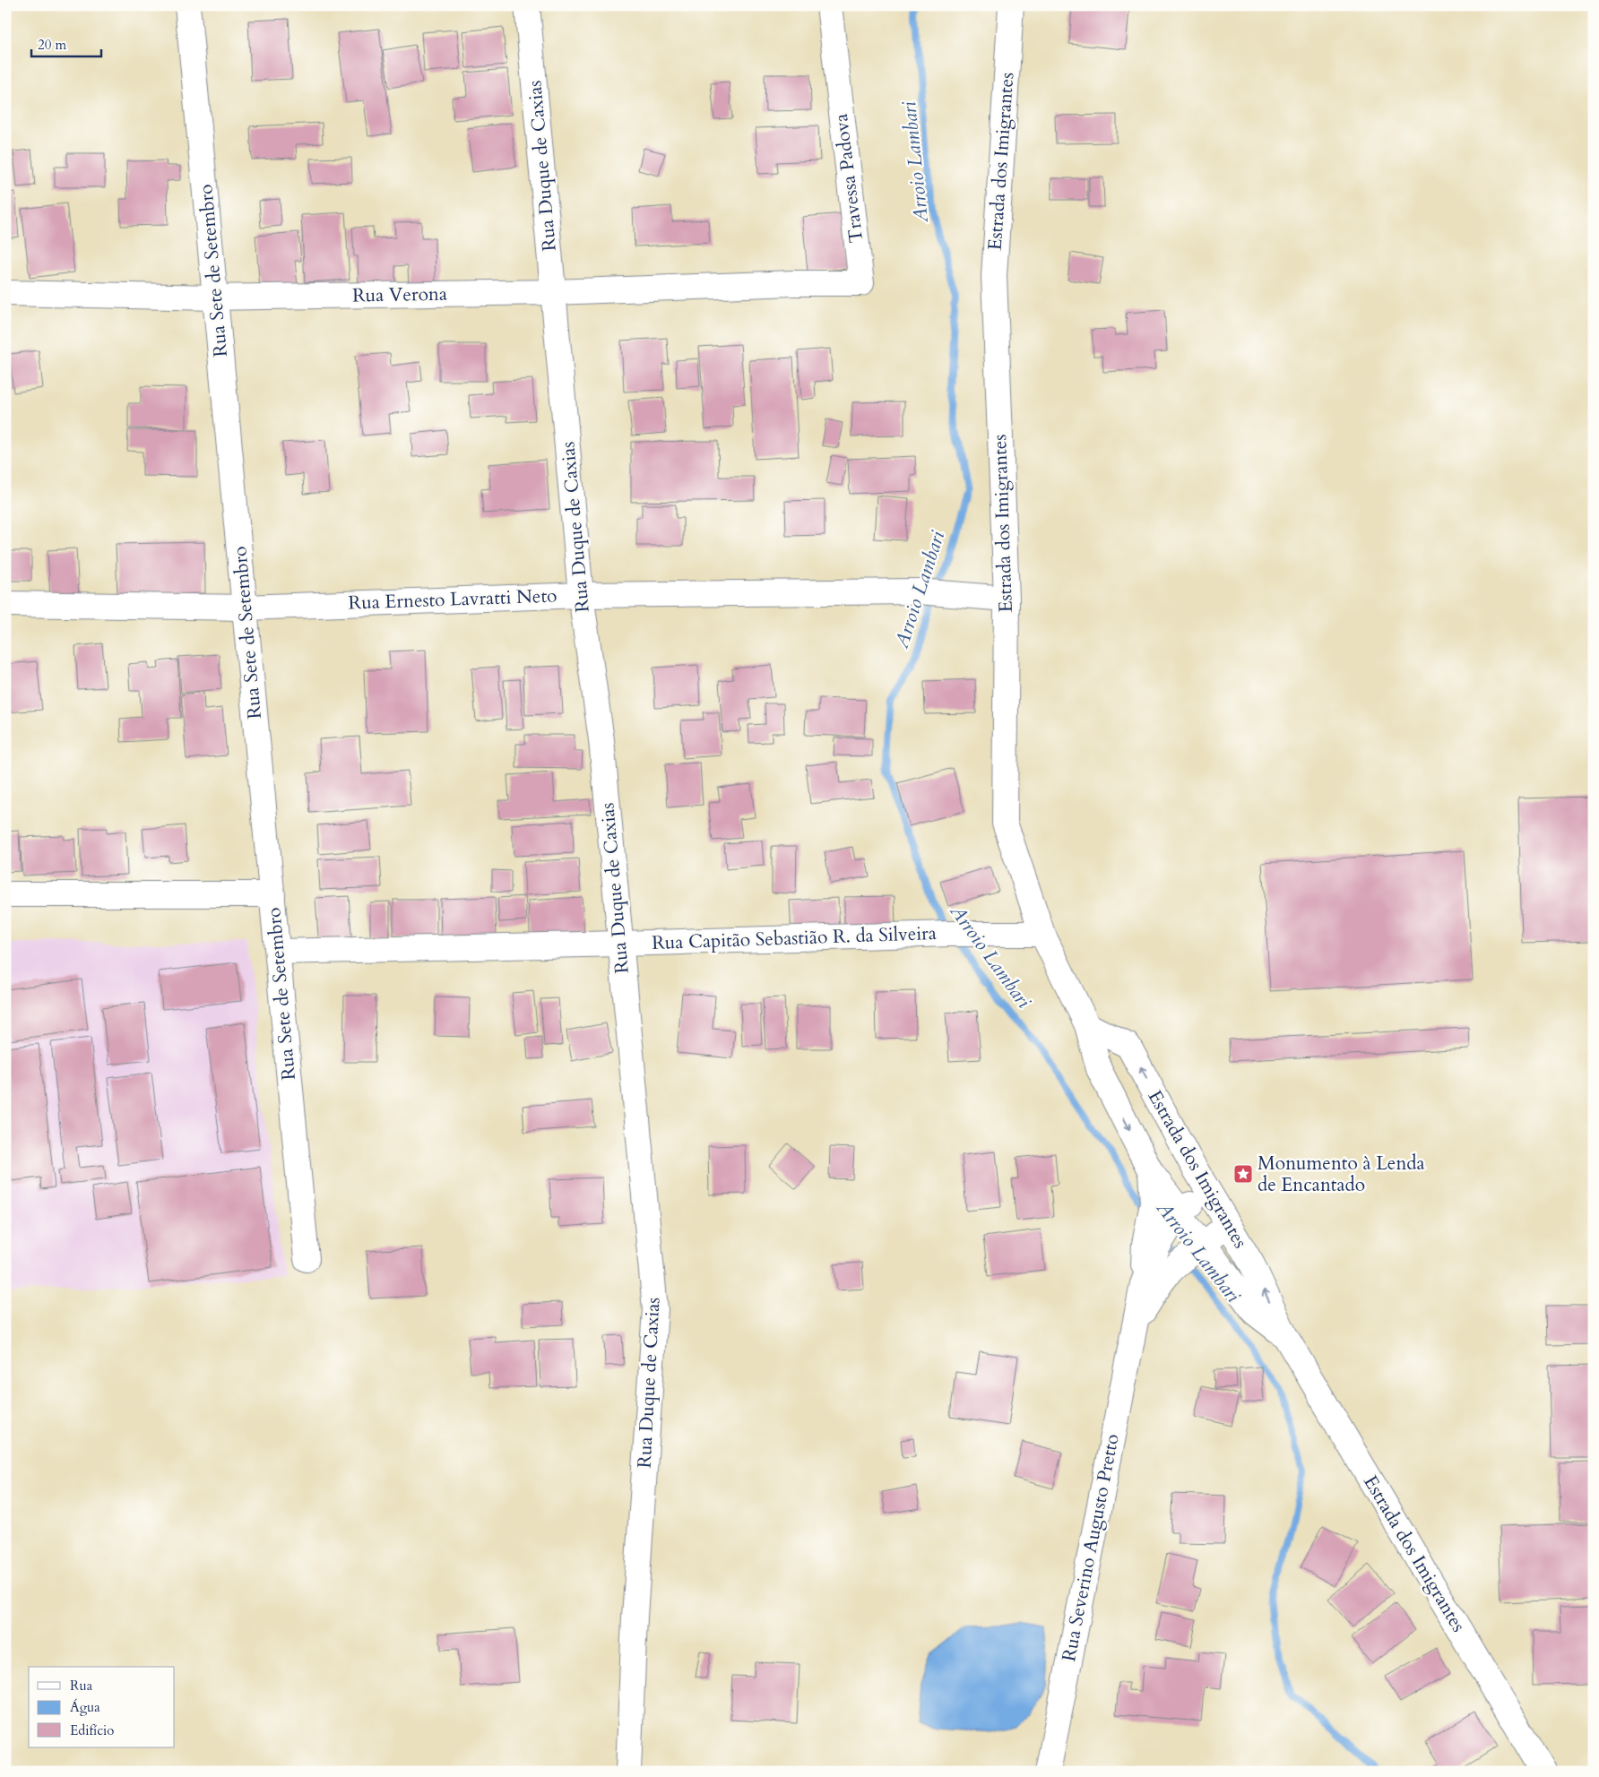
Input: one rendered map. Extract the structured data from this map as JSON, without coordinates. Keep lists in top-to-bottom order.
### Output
{
  "streets": {
    "street": [
      "Estrada dos Imigrantes",
      "Rua Duque de Caxias",
      "Travessa Padova",
      "Rua Sete de Setembro",
      "Rua Verona",
      "Rua Ernesto Lavratti Neto",
      "Rua Capitão Sebastião R. da Silveira",
      "Rua Severino Augusto Pretto"
    ]
  },
  "crossings": [
    ["Estrada dos Imigrantes", "Rua Ernesto Lavratti Neto"],
    ["Estrada dos Imigrantes", "Rua Capitão Sebastião R. da Silveira"],
    ["Estrada dos Imigrantes", "Rua Severino Augusto Pretto"],
    ["Rua Duque de Caxias", "Rua Verona"],
    ["Rua Duque de Caxias", "Rua Ernesto Lavratti Neto"],
    ["Rua Duque de Caxias", "Rua Capitão Sebastião R. da Silveira"],
    ["Travessa Padova", "Rua Verona"],
    ["Rua Sete de Setembro", "Rua Verona"],
    ["Rua Sete de Setembro", "Rua Ernesto Lavratti Neto"],
    ["Rua Sete de Setembro", "Rua Capitão Sebastião R. da Silveira"]
  ],
  "water": ["Arroio Lambari"],
  "places": {
    "place": ["Monumento à Lenda de Encantado"]
  },
  "legend": ["Rua", "Água", "Edifício"],
  "scale_bar": "20 m"
}
